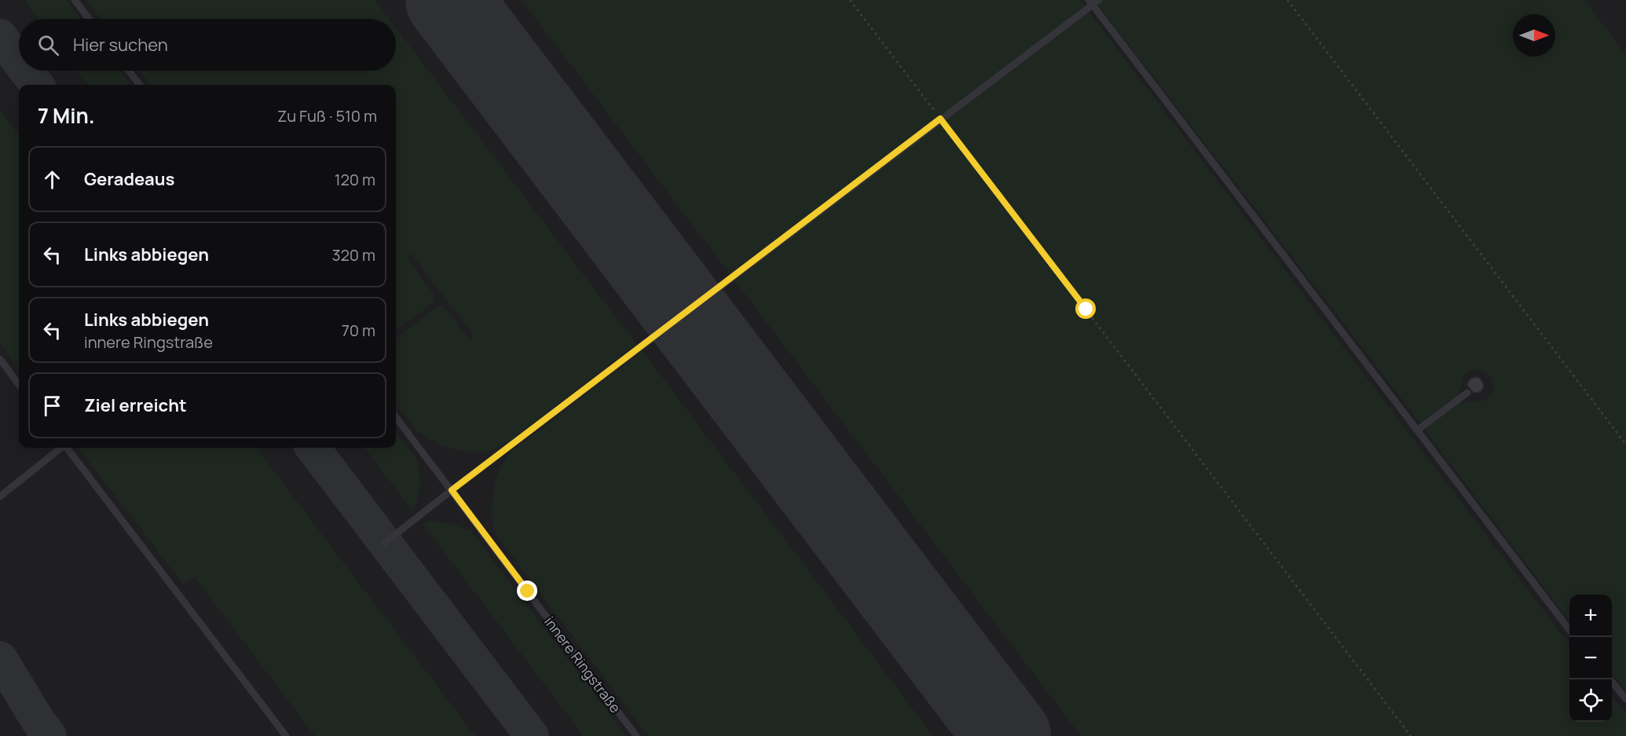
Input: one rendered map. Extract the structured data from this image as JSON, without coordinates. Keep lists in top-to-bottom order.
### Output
{
  "streets": {
    "lane": ["innere Ringstraße"]
  },
  "north": "right",
  "page": {
    "search": "Hier suchen",
    "heading": ["7 Min.", "Zu Fuß · 510 m"],
    "list": [
      ["Geradeaus", "120 m"],
      ["Links abbiegen", "320 m"],
      ["Links abbiegen", "innere Ringstraße", "70 m"],
      "Ziel erreicht"
    ],
    "map_buttons": ["+", "−"]
  }
}
